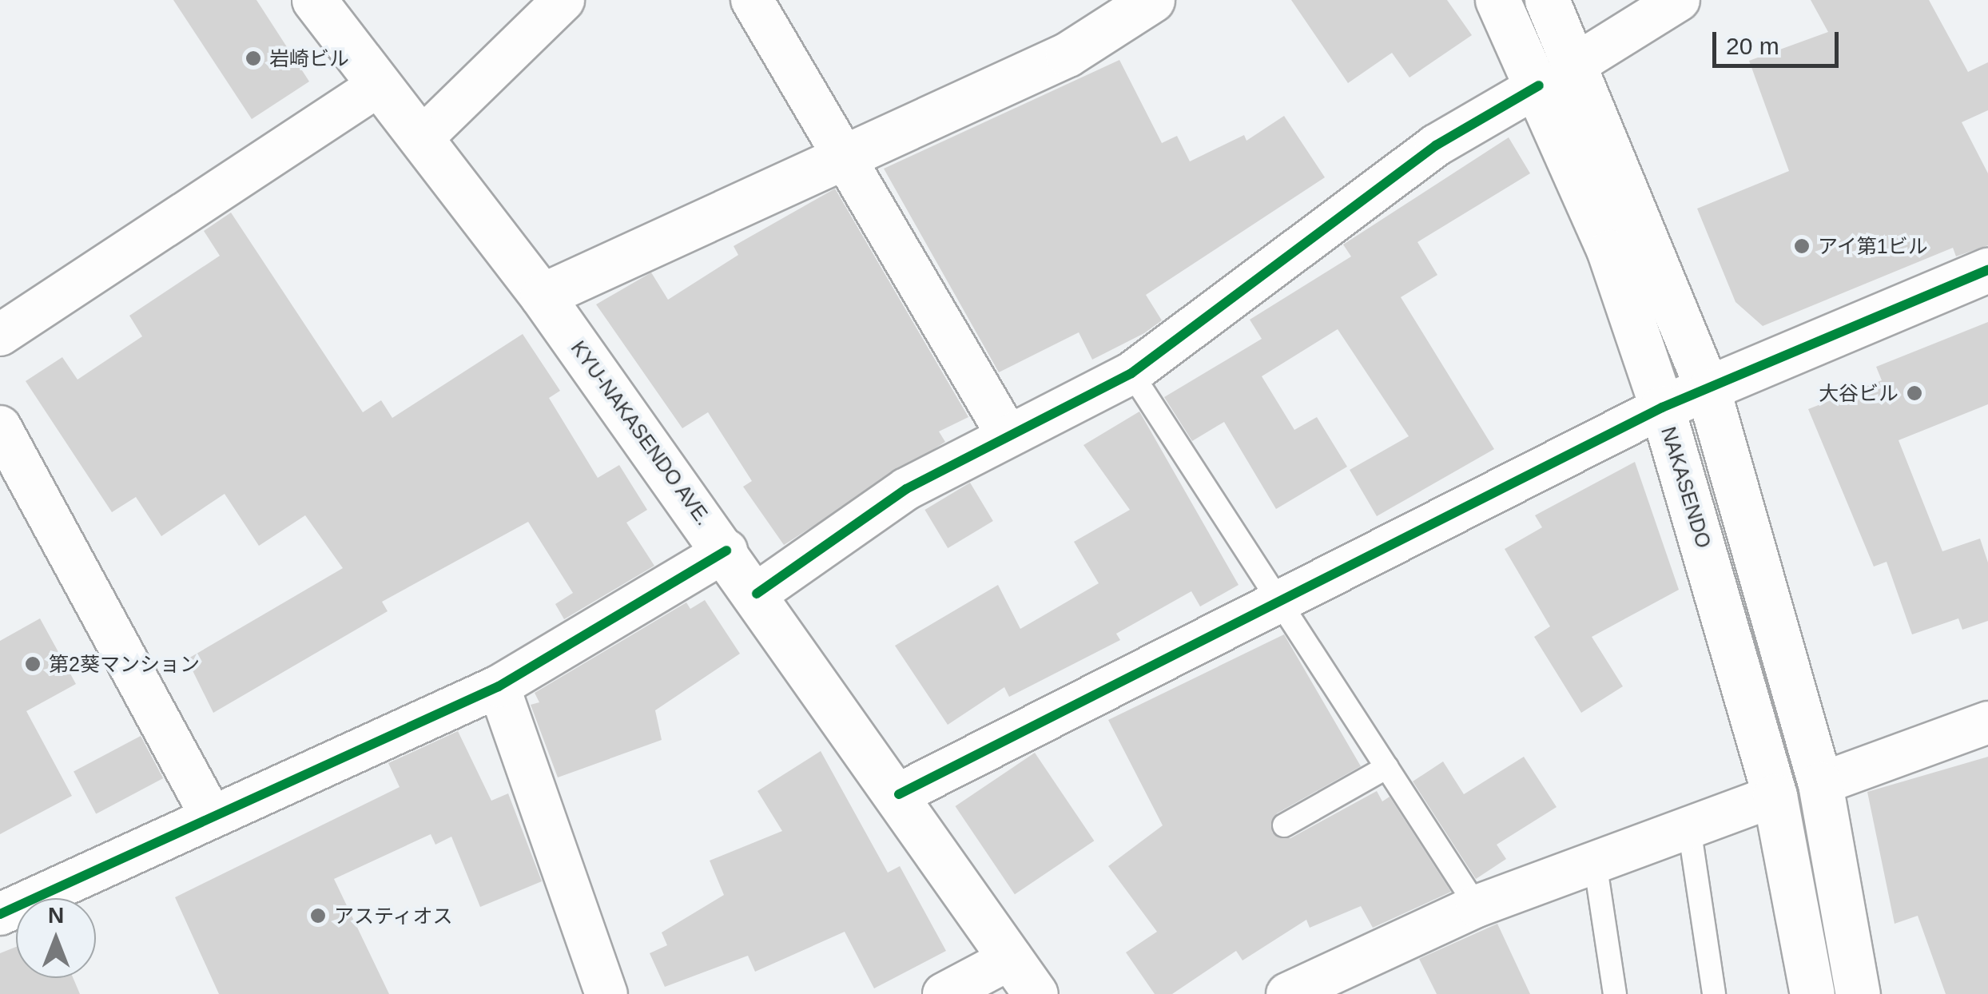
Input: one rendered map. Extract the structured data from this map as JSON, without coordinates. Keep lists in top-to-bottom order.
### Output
{
  "streets": {
    "main road": ["KYU-NAKASENDO AVE.", "NAKASENDO"]
  },
  "places": [
    "岩崎ビル",
    "アイ第1ビル",
    "大谷ビル",
    "第2葵マンション",
    "アスティオス"
  ],
  "scale_bar": "20 m",
  "north": "top"
}
